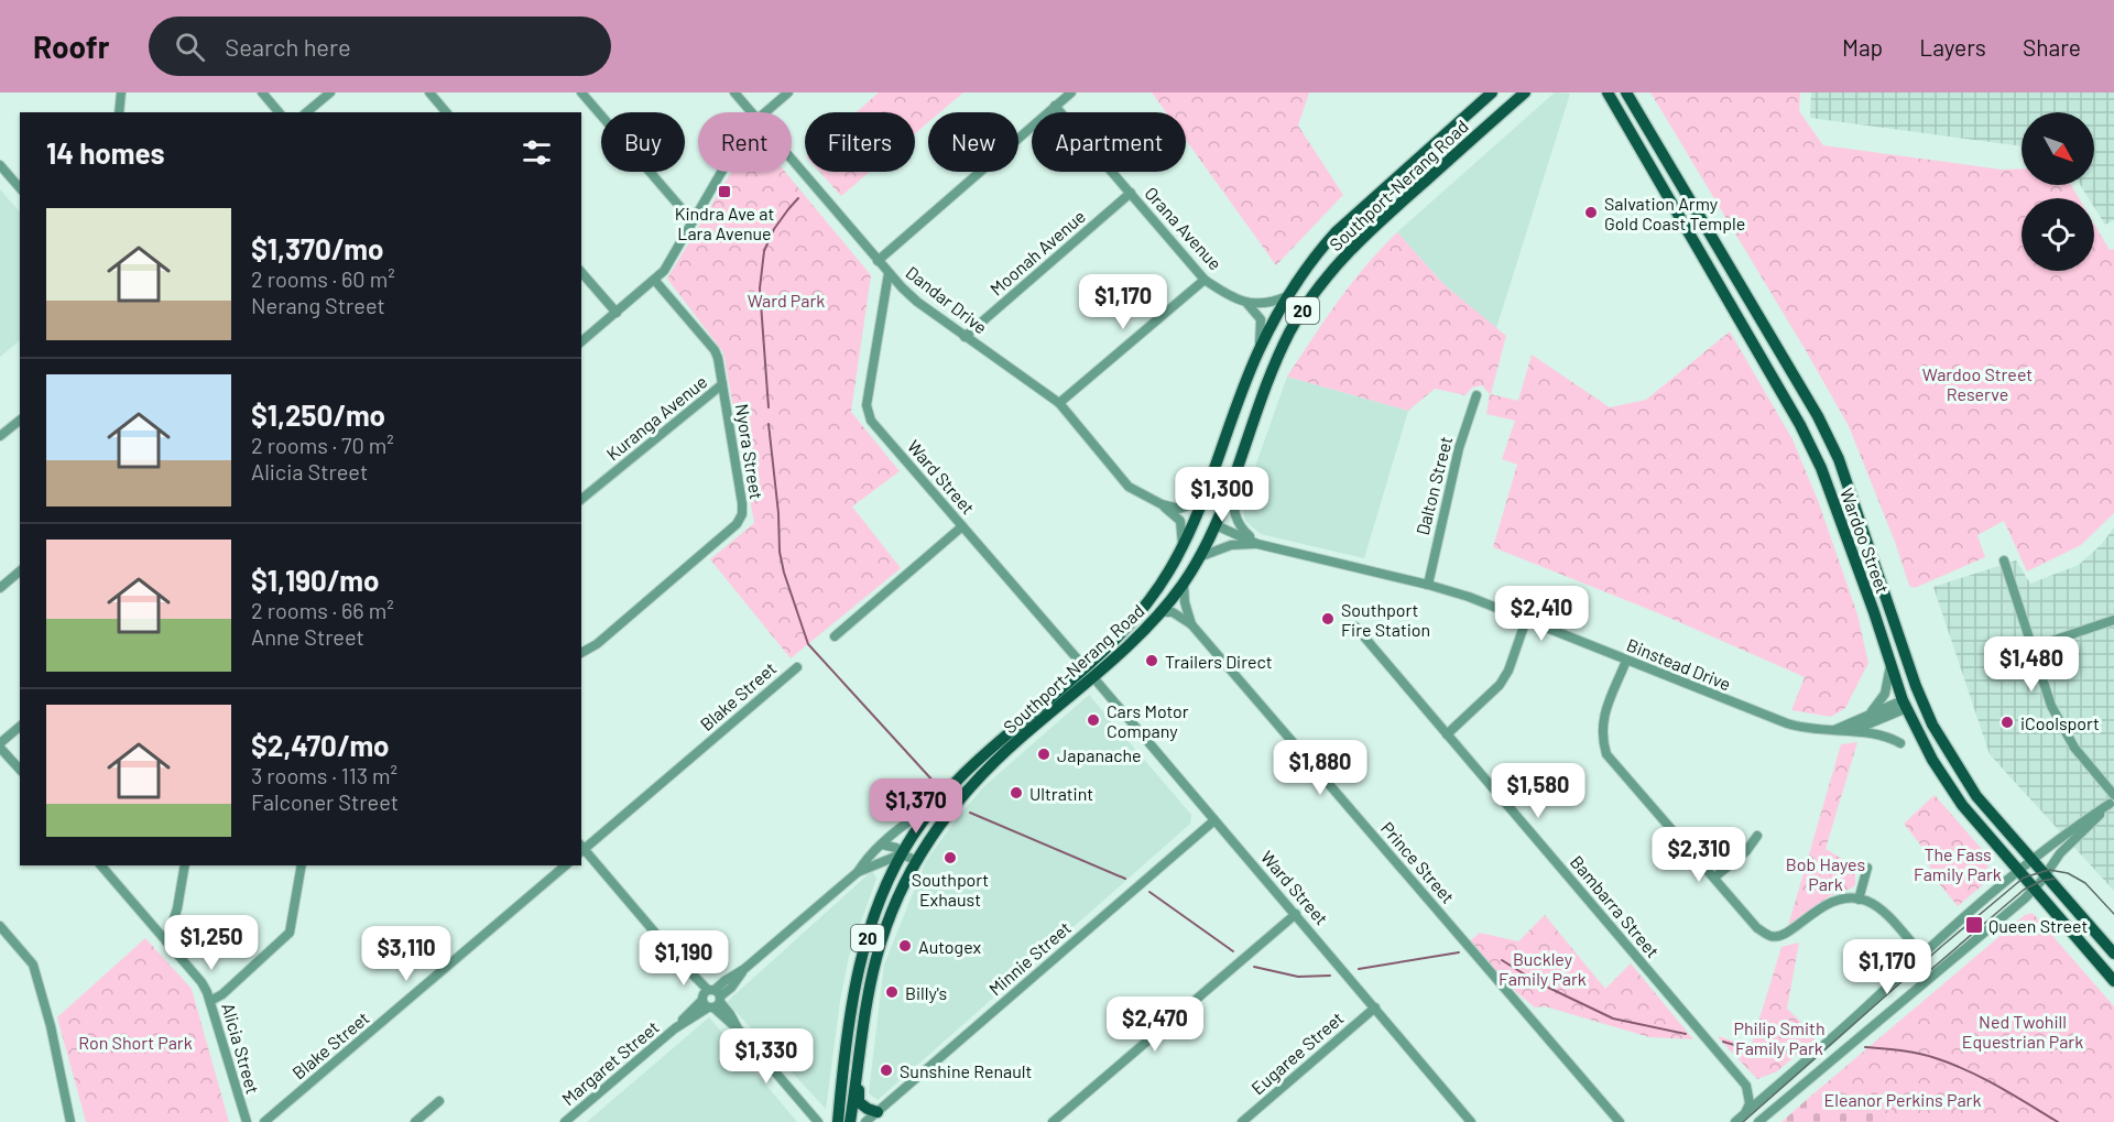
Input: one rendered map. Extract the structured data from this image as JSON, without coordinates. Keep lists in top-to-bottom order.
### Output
{
  "streets": {
    "main road": ["Southport-Nerang Road", "20", "Wardoo Street"],
    "street": [
      "Orana Avenue",
      "Moonah Avenue",
      "Dandar Drive",
      "Kuranga Avenue",
      "Nyora Street",
      "Ward Street",
      "Dalton Street",
      "Binstead Drive",
      "Blake Street",
      "Prince Street",
      "Bambarra Street",
      "Minnie Street",
      "Alicia Street",
      "Eugaree Street",
      "Margaret Street"
    ]
  },
  "crossings": [
    ["Southport-Nerang Road", "Orana Avenue"],
    ["Southport-Nerang Road", "Dandar Drive"],
    ["Southport-Nerang Road", "20"],
    ["Southport-Nerang Road", "Ward Street"],
    ["Southport-Nerang Road", "Binstead Drive"],
    ["Southport-Nerang Road", "Prince Street"],
    ["Southport-Nerang Road", "Margaret Street"],
    ["Orana Avenue", "Moonah Avenue"],
    ["Moonah Avenue", "Dandar Drive"],
    ["Dandar Drive", "Ward Street"],
    ["20", "Margaret Street"],
    ["Kuranga Avenue", "Nyora Street"],
    ["Ward Street", "Minnie Street"],
    ["Ward Street", "Eugaree Street"],
    ["Dalton Street", "Binstead Drive"],
    ["Wardoo Street", "Binstead Drive"]
  ],
  "parks": [
    "Ward Park",
    "Wardoo Street Reserve",
    "The Fass Family Park",
    "Bob Hayes Park",
    "Buckley Family Park",
    "Ned Twohill Equestrian Park",
    "Philip Smith Family Park",
    "Ron Short Park",
    "Eleanor Perkins Park"
  ],
  "places": {
    "transit": ["Kindra Ave at Lara Avenue", "Queen Street"],
    "other": [
      "Salvation Army Gold Coast Temple",
      "Southport Fire Station",
      "Trailers Direct",
      "Cars Motor Company",
      "iCoolsport",
      "Japanache",
      "Ultratint",
      "Southport Exhaust",
      "Autogex",
      "Billy's",
      "Sunshine Renault"
    ]
  },
  "north": "bottom right",
  "page": {
    "header": "Roofr",
    "search": "Search here",
    "nav": ["Map", "Layers", "Share"],
    "chip": [
      "Buy",
      "Rent",
      "Filters",
      "New",
      "Apartment"
    ],
    "heading": "14 homes",
    "list": [
      {
        "name": "$1,370/mo",
        "note": "2 rooms · 60 m² · Nerang Street"
      },
      {
        "name": "$1,250/mo",
        "note": "2 rooms · 70 m² · Alicia Street"
      },
      {
        "name": "$1,190/mo",
        "note": "2 rooms · 66 m² · Anne Street"
      },
      {
        "name": "$2,470/mo",
        "note": "3 rooms · 113 m² · Falconer Street"
      }
    ],
    "price": [
      "$1,170",
      "$1,300",
      "$2,410",
      "$1,480",
      "$1,880",
      "$1,580",
      "$1,370",
      "$2,310",
      "$1,250",
      "$3,110",
      "$1,190",
      "$1,170",
      "$2,470",
      "$1,330"
    ]
  }
}
